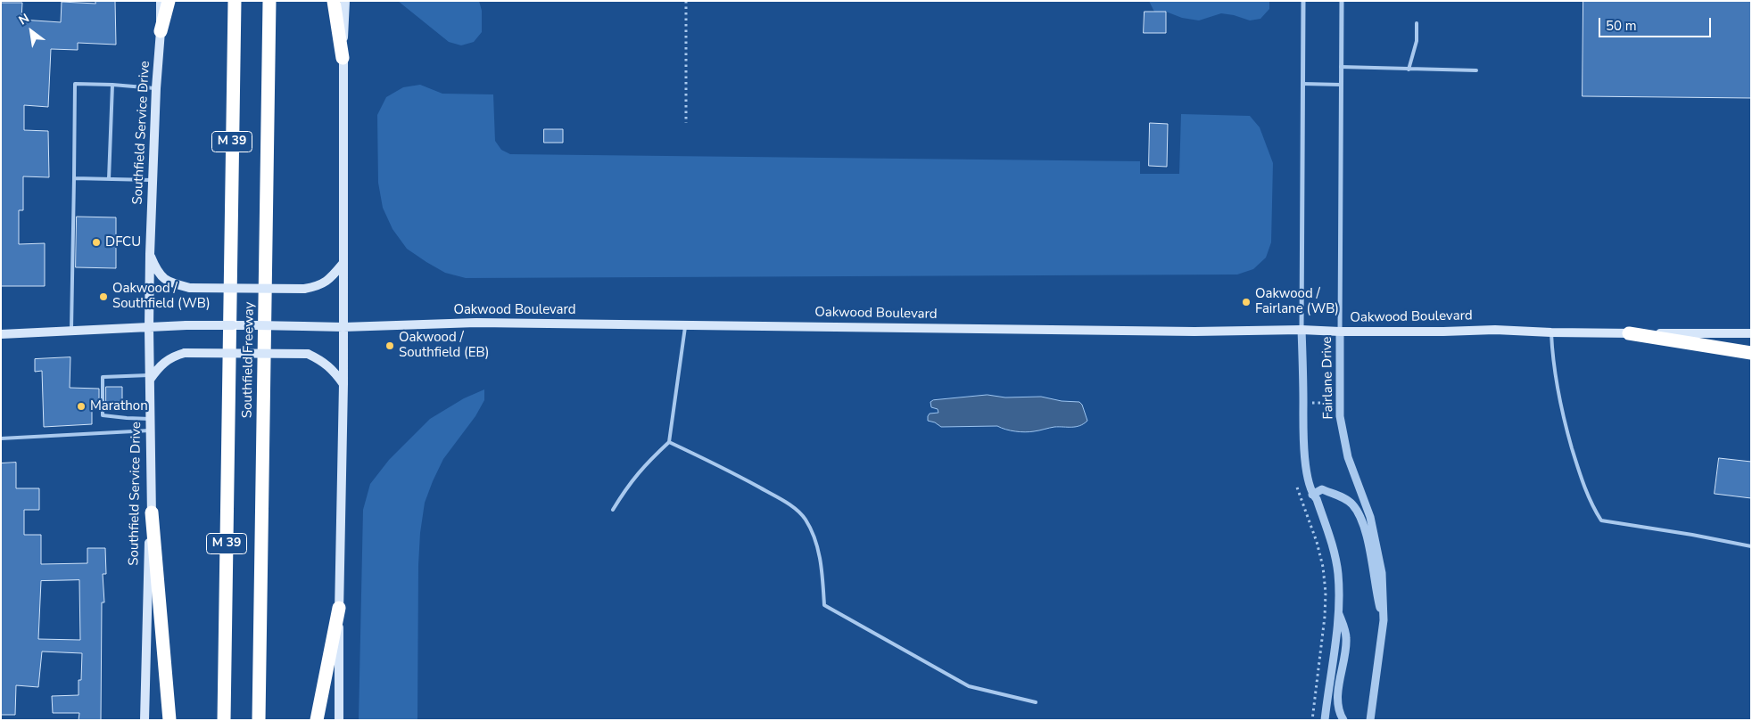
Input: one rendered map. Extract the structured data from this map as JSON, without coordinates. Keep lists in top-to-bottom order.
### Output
{
  "streets": {
    "highway": ["M 39", "Southfield Freeway"],
    "main road": ["Southfield Service Drive", "Oakwood Boulevard"],
    "street": ["Fairlane Drive"]
  },
  "crossings": [
    ["Southfield Service Drive", "Oakwood Boulevard"],
    ["Oakwood Boulevard", "Fairlane Drive"]
  ],
  "places": [
    "DFCU",
    "Oakwood / Southfield (WB)",
    "Oakwood / Fairlane (WB)",
    "Oakwood / Southfield (EB)",
    "Marathon"
  ],
  "scale_bar": "50 m",
  "north": "top left"
}
